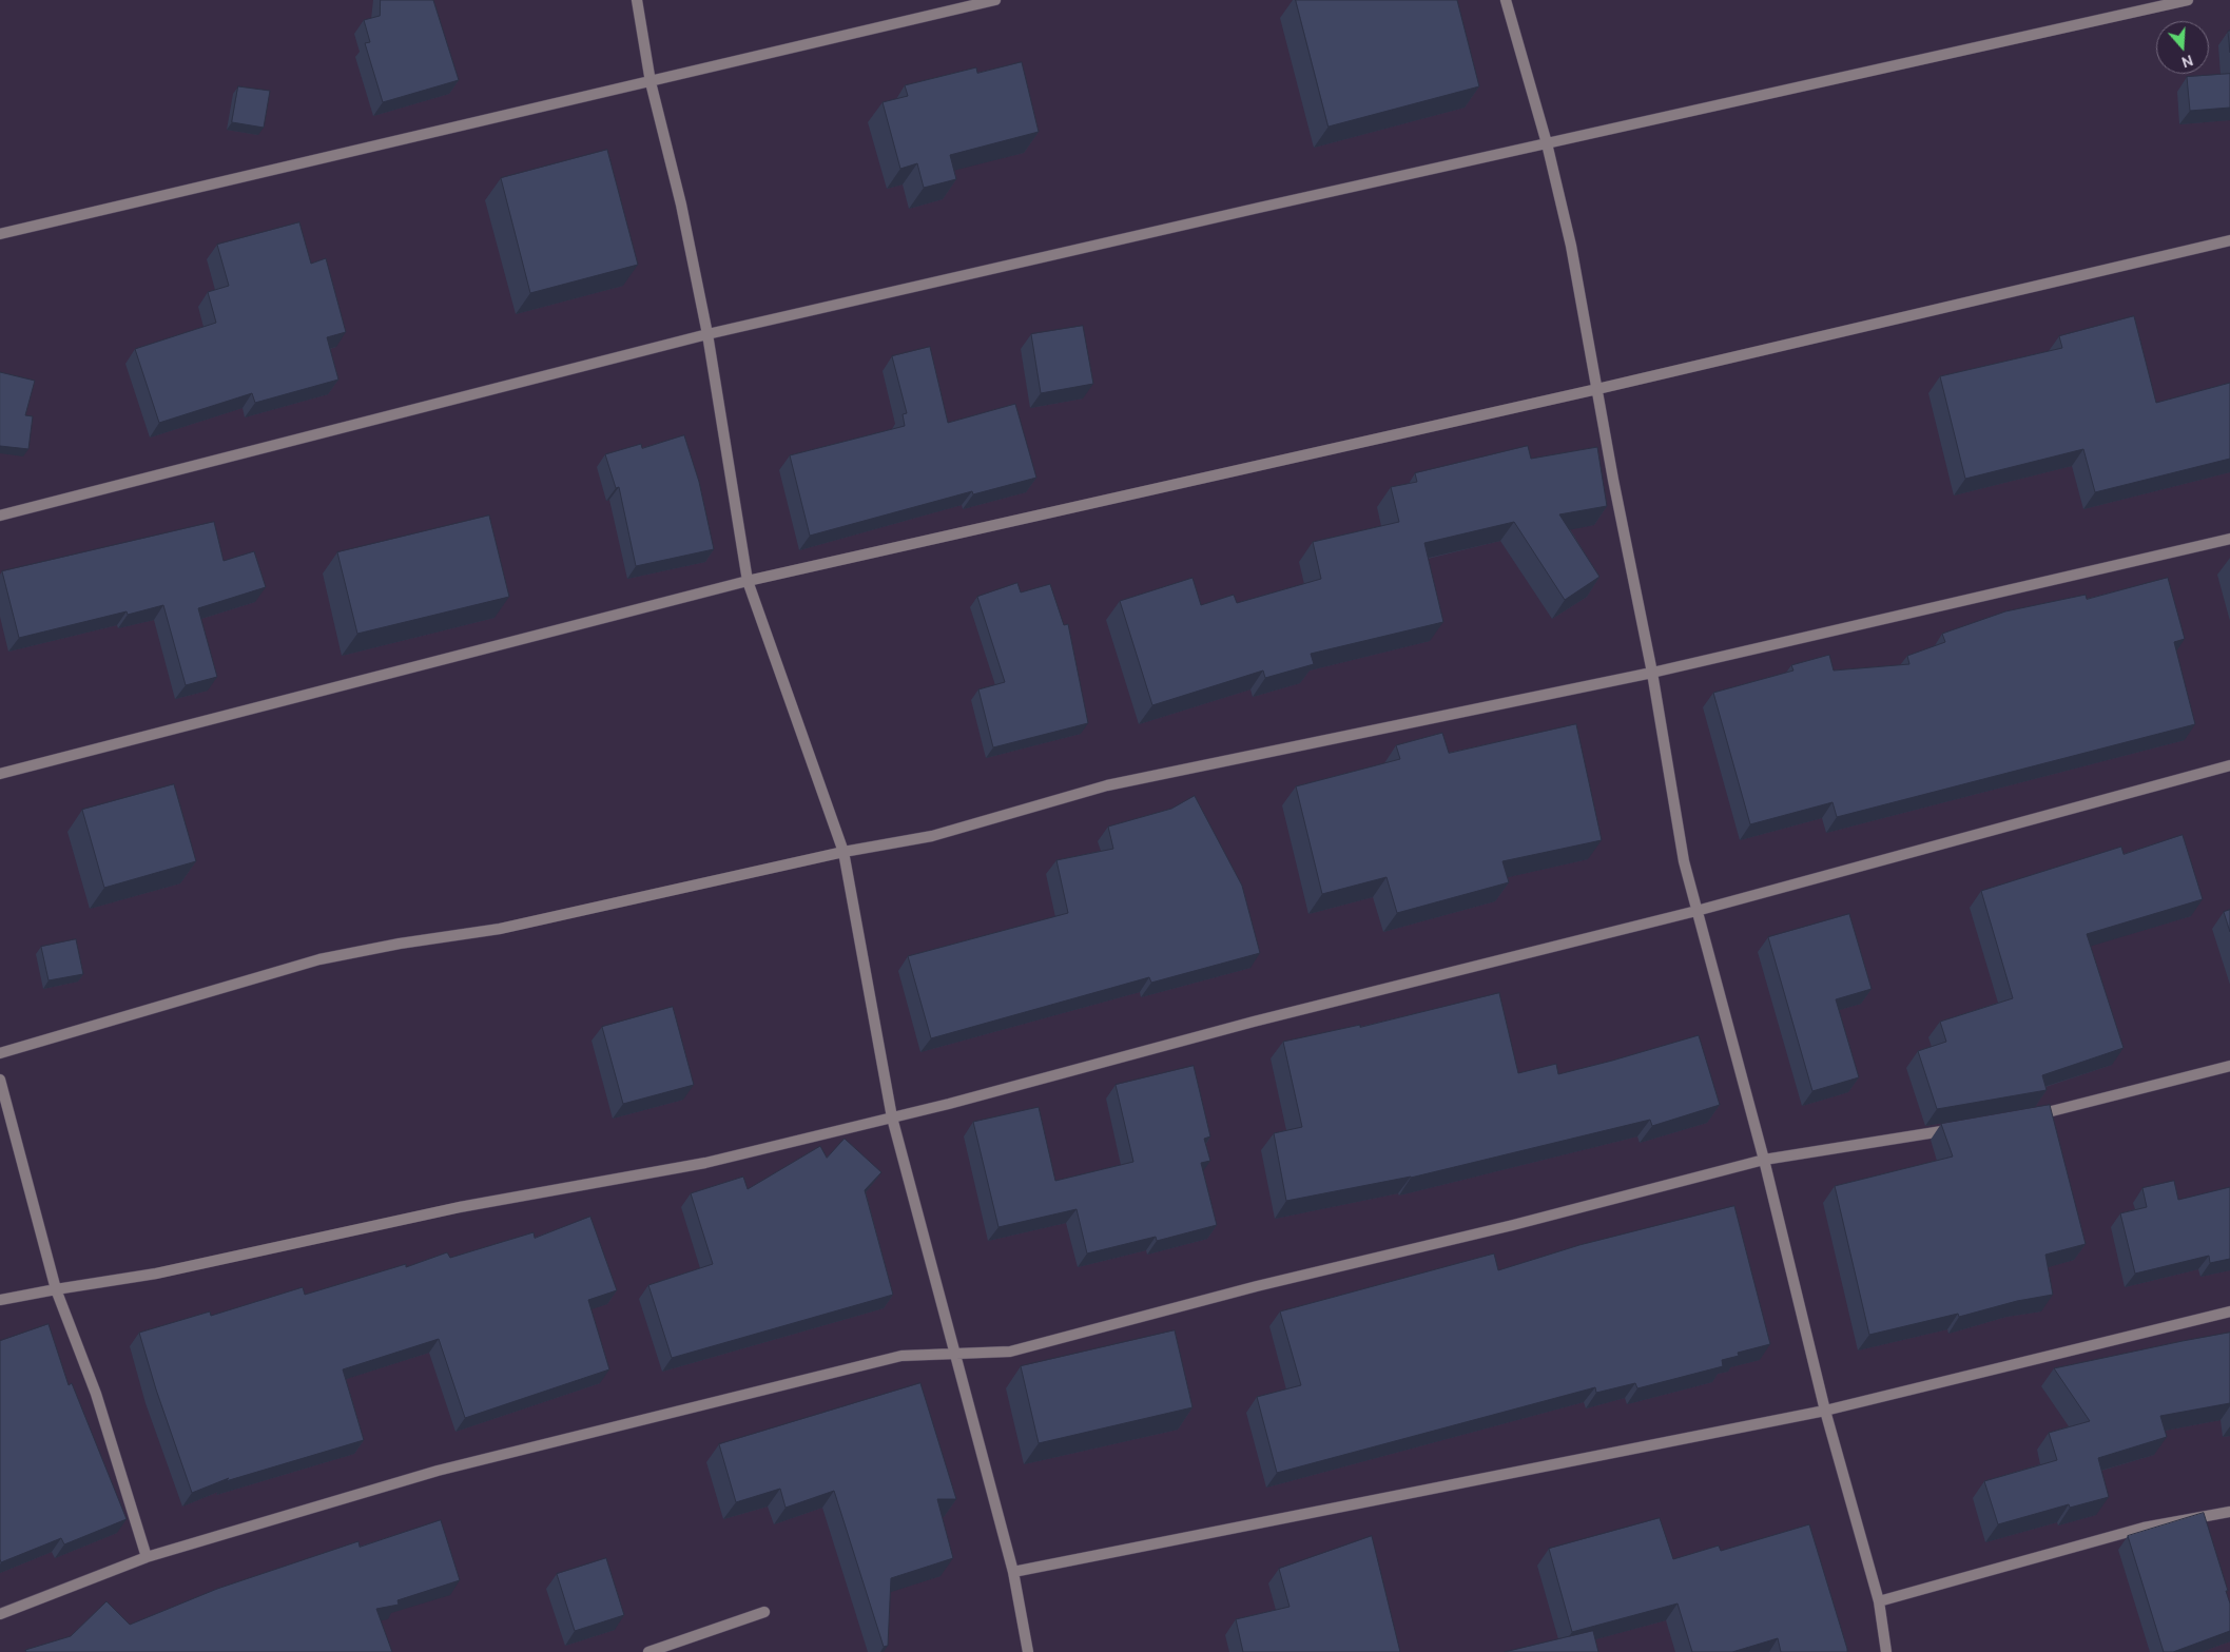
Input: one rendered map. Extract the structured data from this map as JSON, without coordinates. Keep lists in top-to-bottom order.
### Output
{
  "north": "bottom"
}
